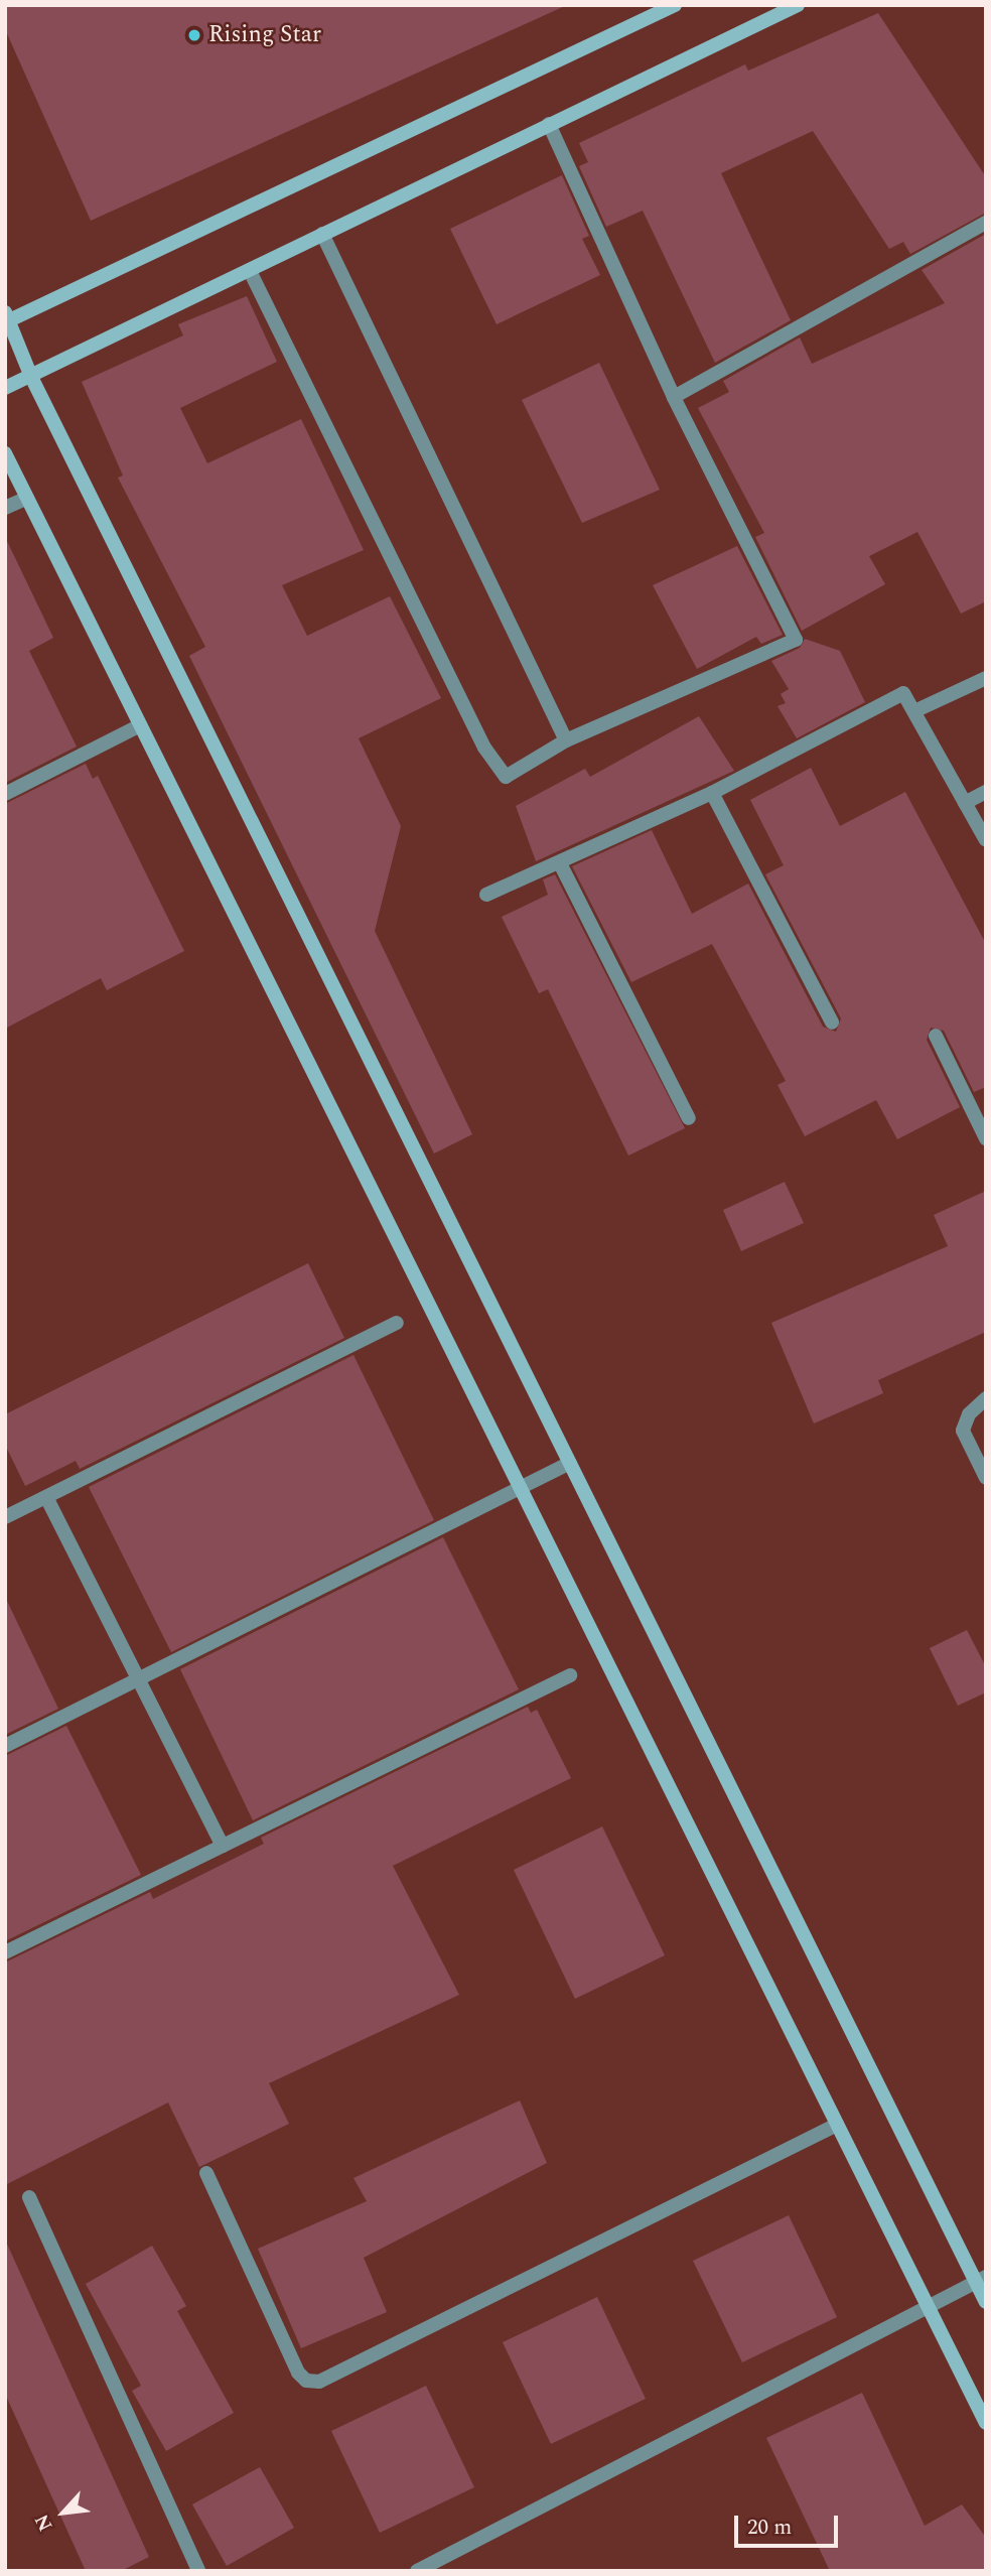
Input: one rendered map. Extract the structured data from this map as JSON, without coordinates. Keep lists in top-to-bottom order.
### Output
{
  "places": ["Rising Star"],
  "scale_bar": "20 m",
  "north": "bottom left"
}
